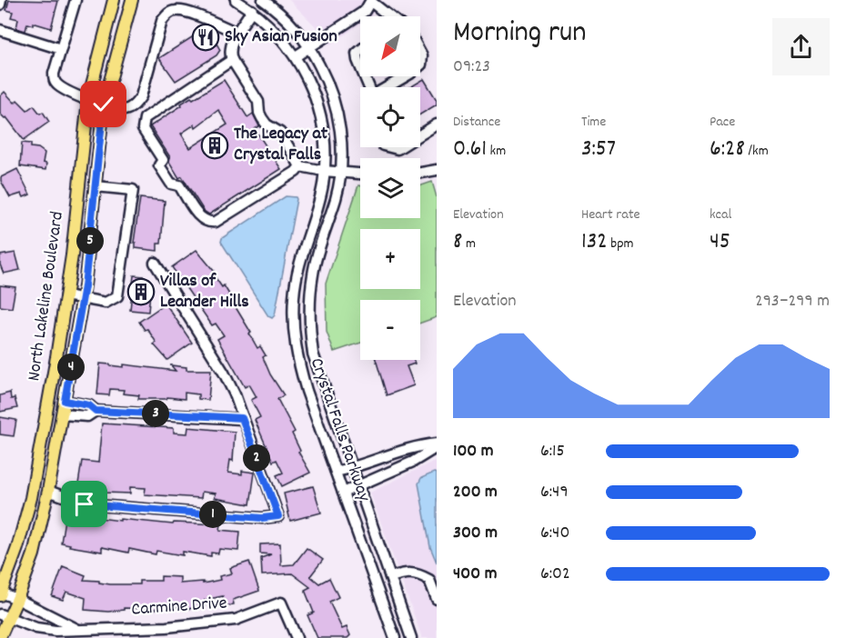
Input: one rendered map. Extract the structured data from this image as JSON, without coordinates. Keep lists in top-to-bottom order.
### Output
{
  "streets": {
    "main road": ["North Lakeline Boulevard"],
    "street": ["Crystal Falls Parkway", "Carmine Drive"]
  },
  "crossings": [
    ["North Lakeline Boulevard", "Carmine Drive"]
  ],
  "places": {
    "restaurant": ["Sky Asian Fusion"],
    "building": ["The Legacy at Crystal Falls", "Villas of Leander Hills"]
  },
  "north": "bottom left",
  "page": {
    "heading": ["Morning run", "09:23"],
    "map_buttons": ["+", "−"],
    "stats": [
      ["Distance", "0.61 km"],
      ["Time", "3:57"],
      ["Pace", "6:28 /km"],
      ["Elevation", "8 m"],
      ["Heart rate", "132 bpm"],
      ["kcal", "45"]
    ],
    "pins": [
      "5",
      "4",
      "3",
      "2",
      "1"
    ],
    "chart": ["Elevation", "293–299 m"],
    "list": [
      {
        "name": "100 m",
        "note": "6:15"
      },
      {
        "name": "200 m",
        "note": "6:49"
      },
      {
        "name": "300 m",
        "note": "6:40"
      },
      {
        "name": "400 m",
        "note": "6:02"
      }
    ]
  }
}
